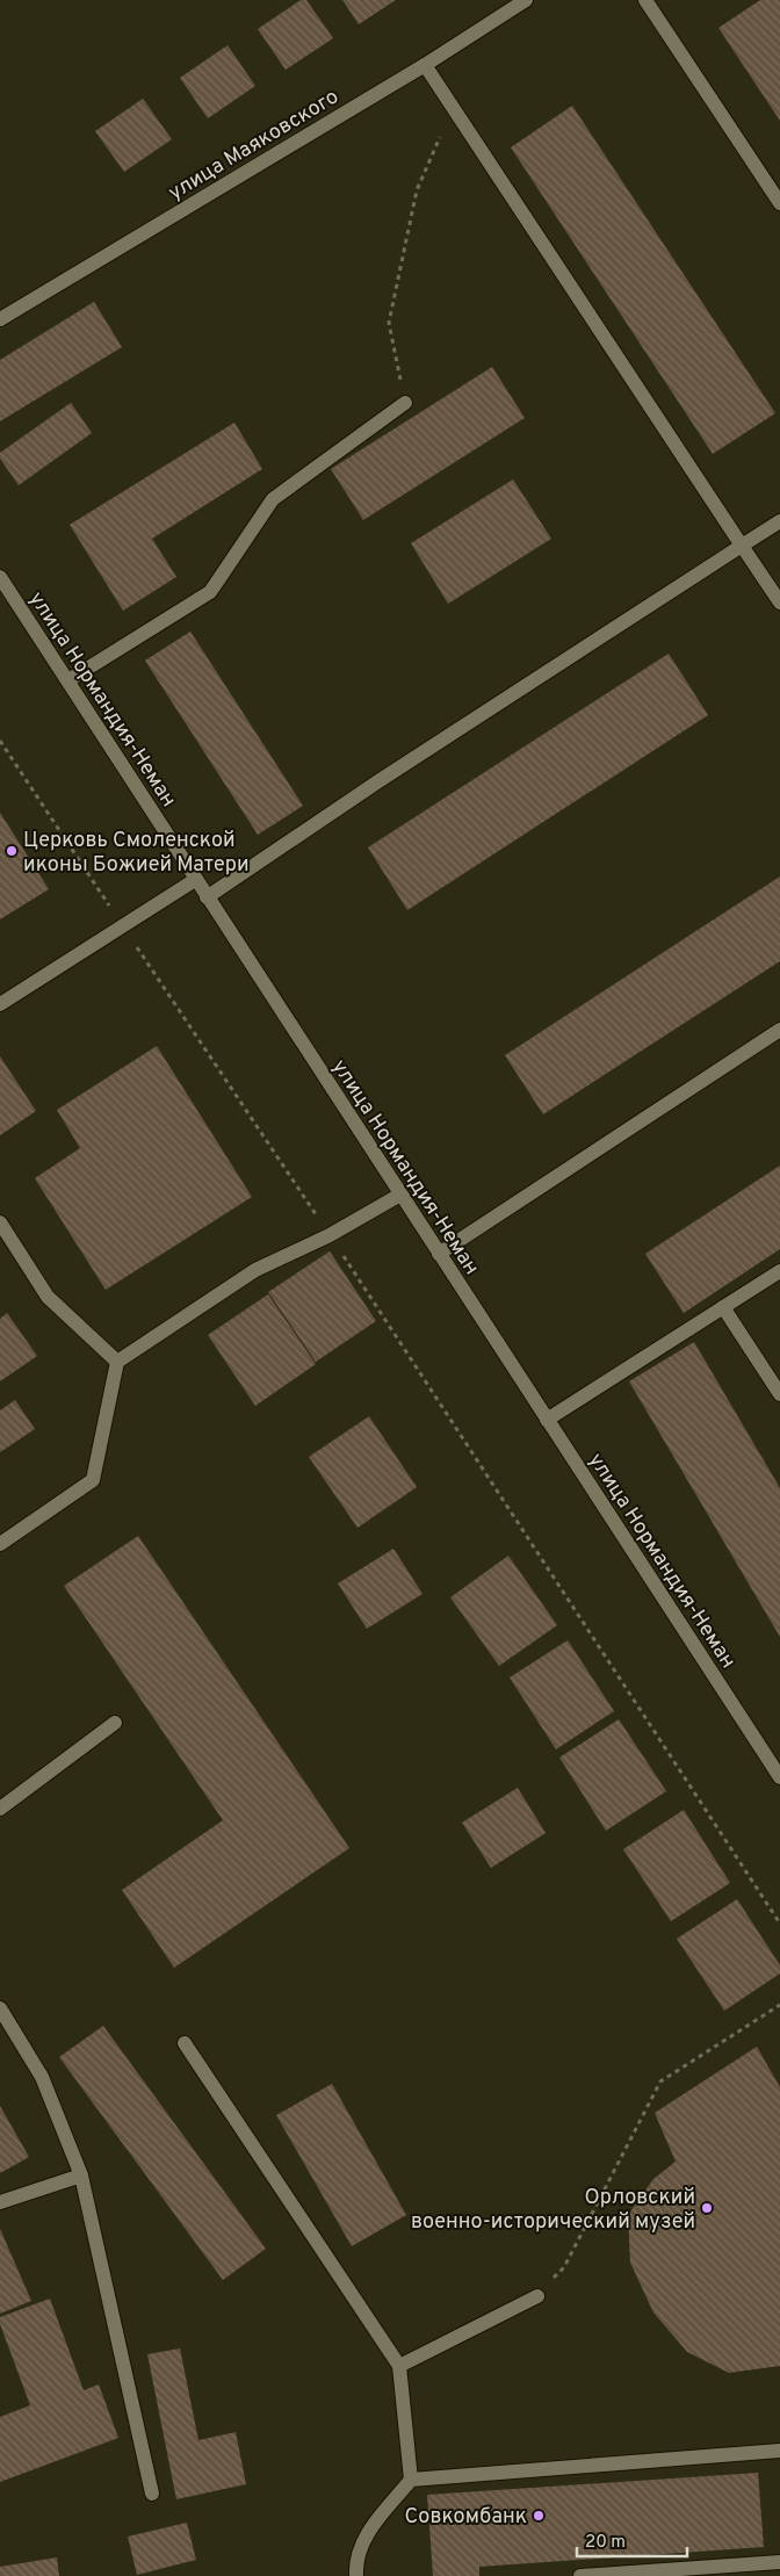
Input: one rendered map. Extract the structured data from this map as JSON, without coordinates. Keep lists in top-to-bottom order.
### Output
{
  "streets": {
    "street": ["улица Маяковского", "улица Нормандия-Неман"]
  },
  "places": ["Церковь Смоленской иконы Божией Матери", "Орловский военно-исторический музей", "Совкомбанк"],
  "scale_bar": "20 m"
}
